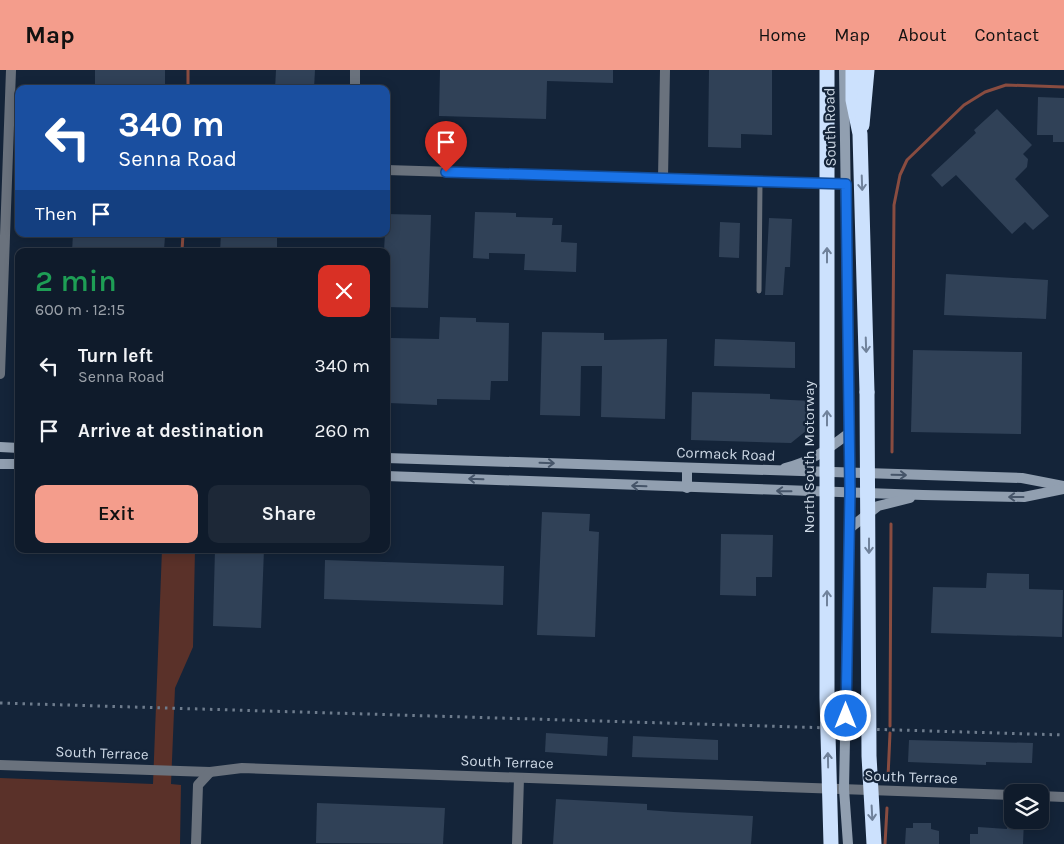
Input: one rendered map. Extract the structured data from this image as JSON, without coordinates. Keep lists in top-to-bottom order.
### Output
{
  "streets": {
    "highway": ["North South Motorway"],
    "street": ["South Road", "Cormack Road", "South Terrace"]
  },
  "crossings": [
    ["South Road", "Cormack Road"],
    ["South Road", "South Terrace"]
  ],
  "page": {
    "header": "Map",
    "nav": [
      "Home",
      "Map",
      "About",
      "Contact"
    ],
    "turn": ["340 m", "Senna Road"],
    "then": "Then",
    "heading": ["2 min", "600 m · 12:15"],
    "list": [
      {
        "name": "Turn left",
        "note": "Senna Road",
        "value": "340 m"
      },
      {
        "name": "Arrive at destination",
        "value": "260 m"
      }
    ],
    "buttons": ["Exit", "Share"]
  }
}
